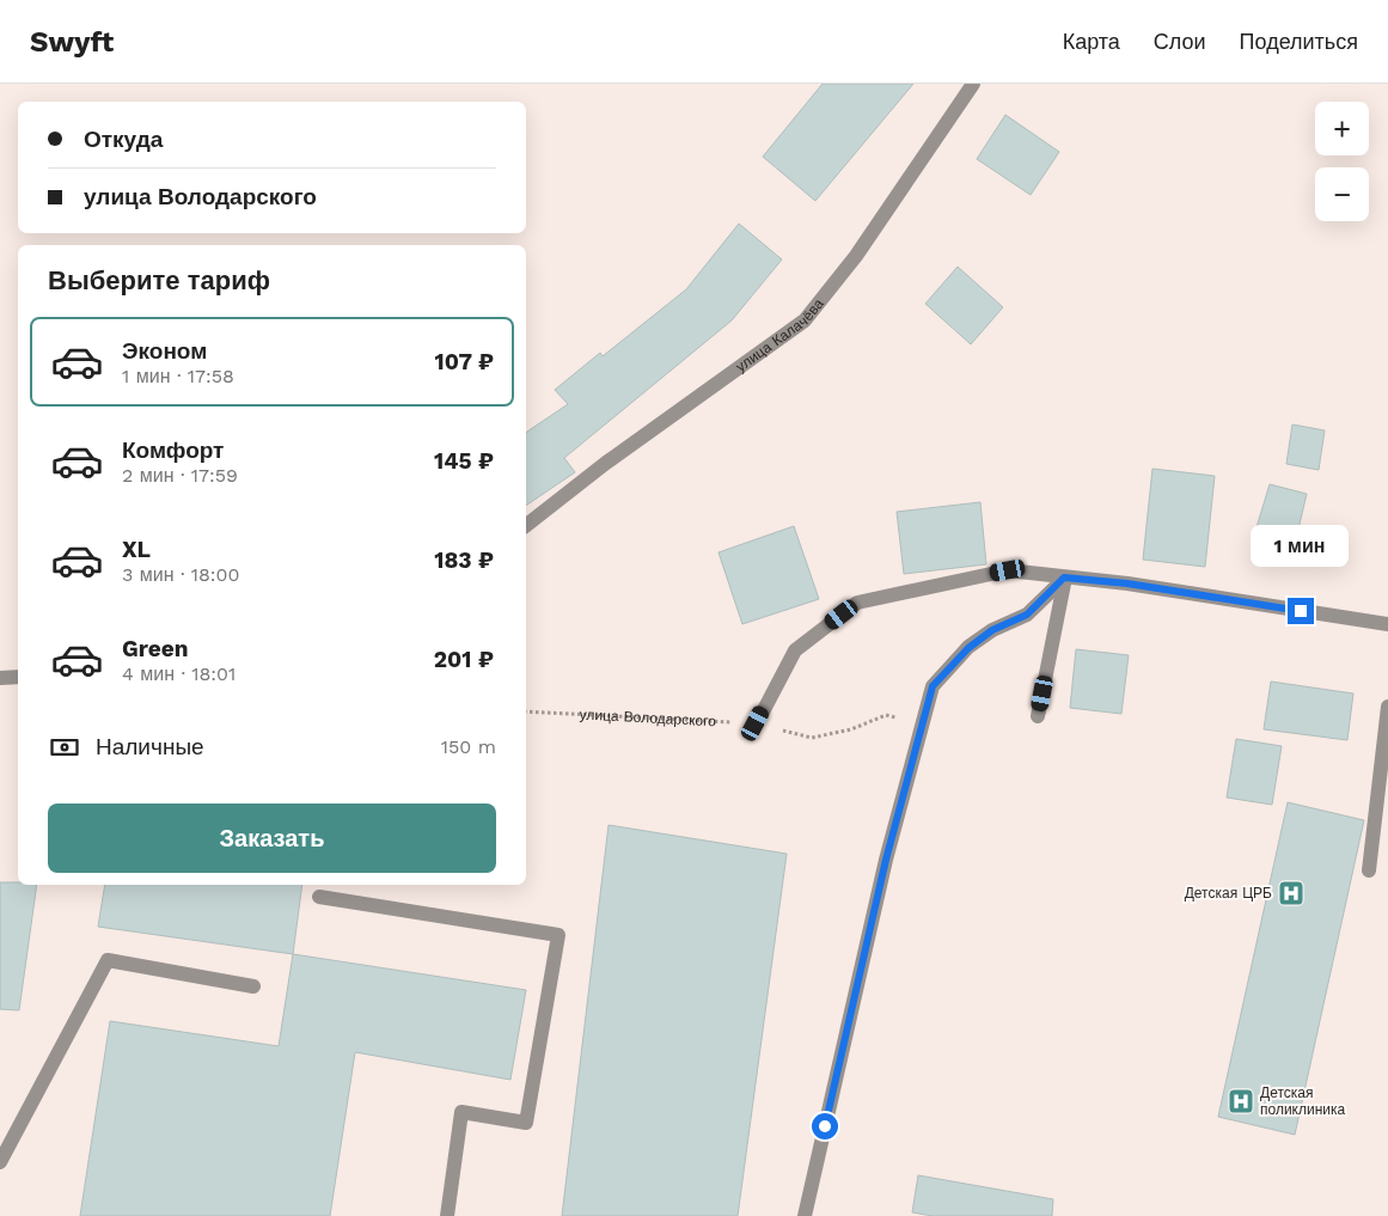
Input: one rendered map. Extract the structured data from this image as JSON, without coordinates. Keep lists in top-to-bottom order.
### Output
{
  "streets": {
    "street": ["улица Калачёва"],
    "path": ["улица Володарского"]
  },
  "places": {
    "hospital": ["Детская ЦРБ", "Детская поликлиника"]
  },
  "page": {
    "header": "Swyft",
    "nav": ["Карта", "Слои", "Поделиться"],
    "map_buttons": ["+", "−"],
    "banner": ["Откуда", "улица Володарского"],
    "heading": "Выберите тариф",
    "list": [
      {
        "name": "Эконом",
        "note": "1 мин · 17:58",
        "value": "107 ₽"
      },
      {
        "name": "Комфорт",
        "note": "2 мин · 17:59",
        "value": "145 ₽"
      },
      {
        "name": "XL",
        "note": "3 мин · 18:00",
        "value": "183 ₽"
      },
      {
        "name": "Green",
        "note": "4 мин · 18:01",
        "value": "201 ₽"
      }
    ],
    "bubble": "1 мин",
    "pay": ["Наличные", "150 m"],
    "buttons": "Заказать"
  }
}
